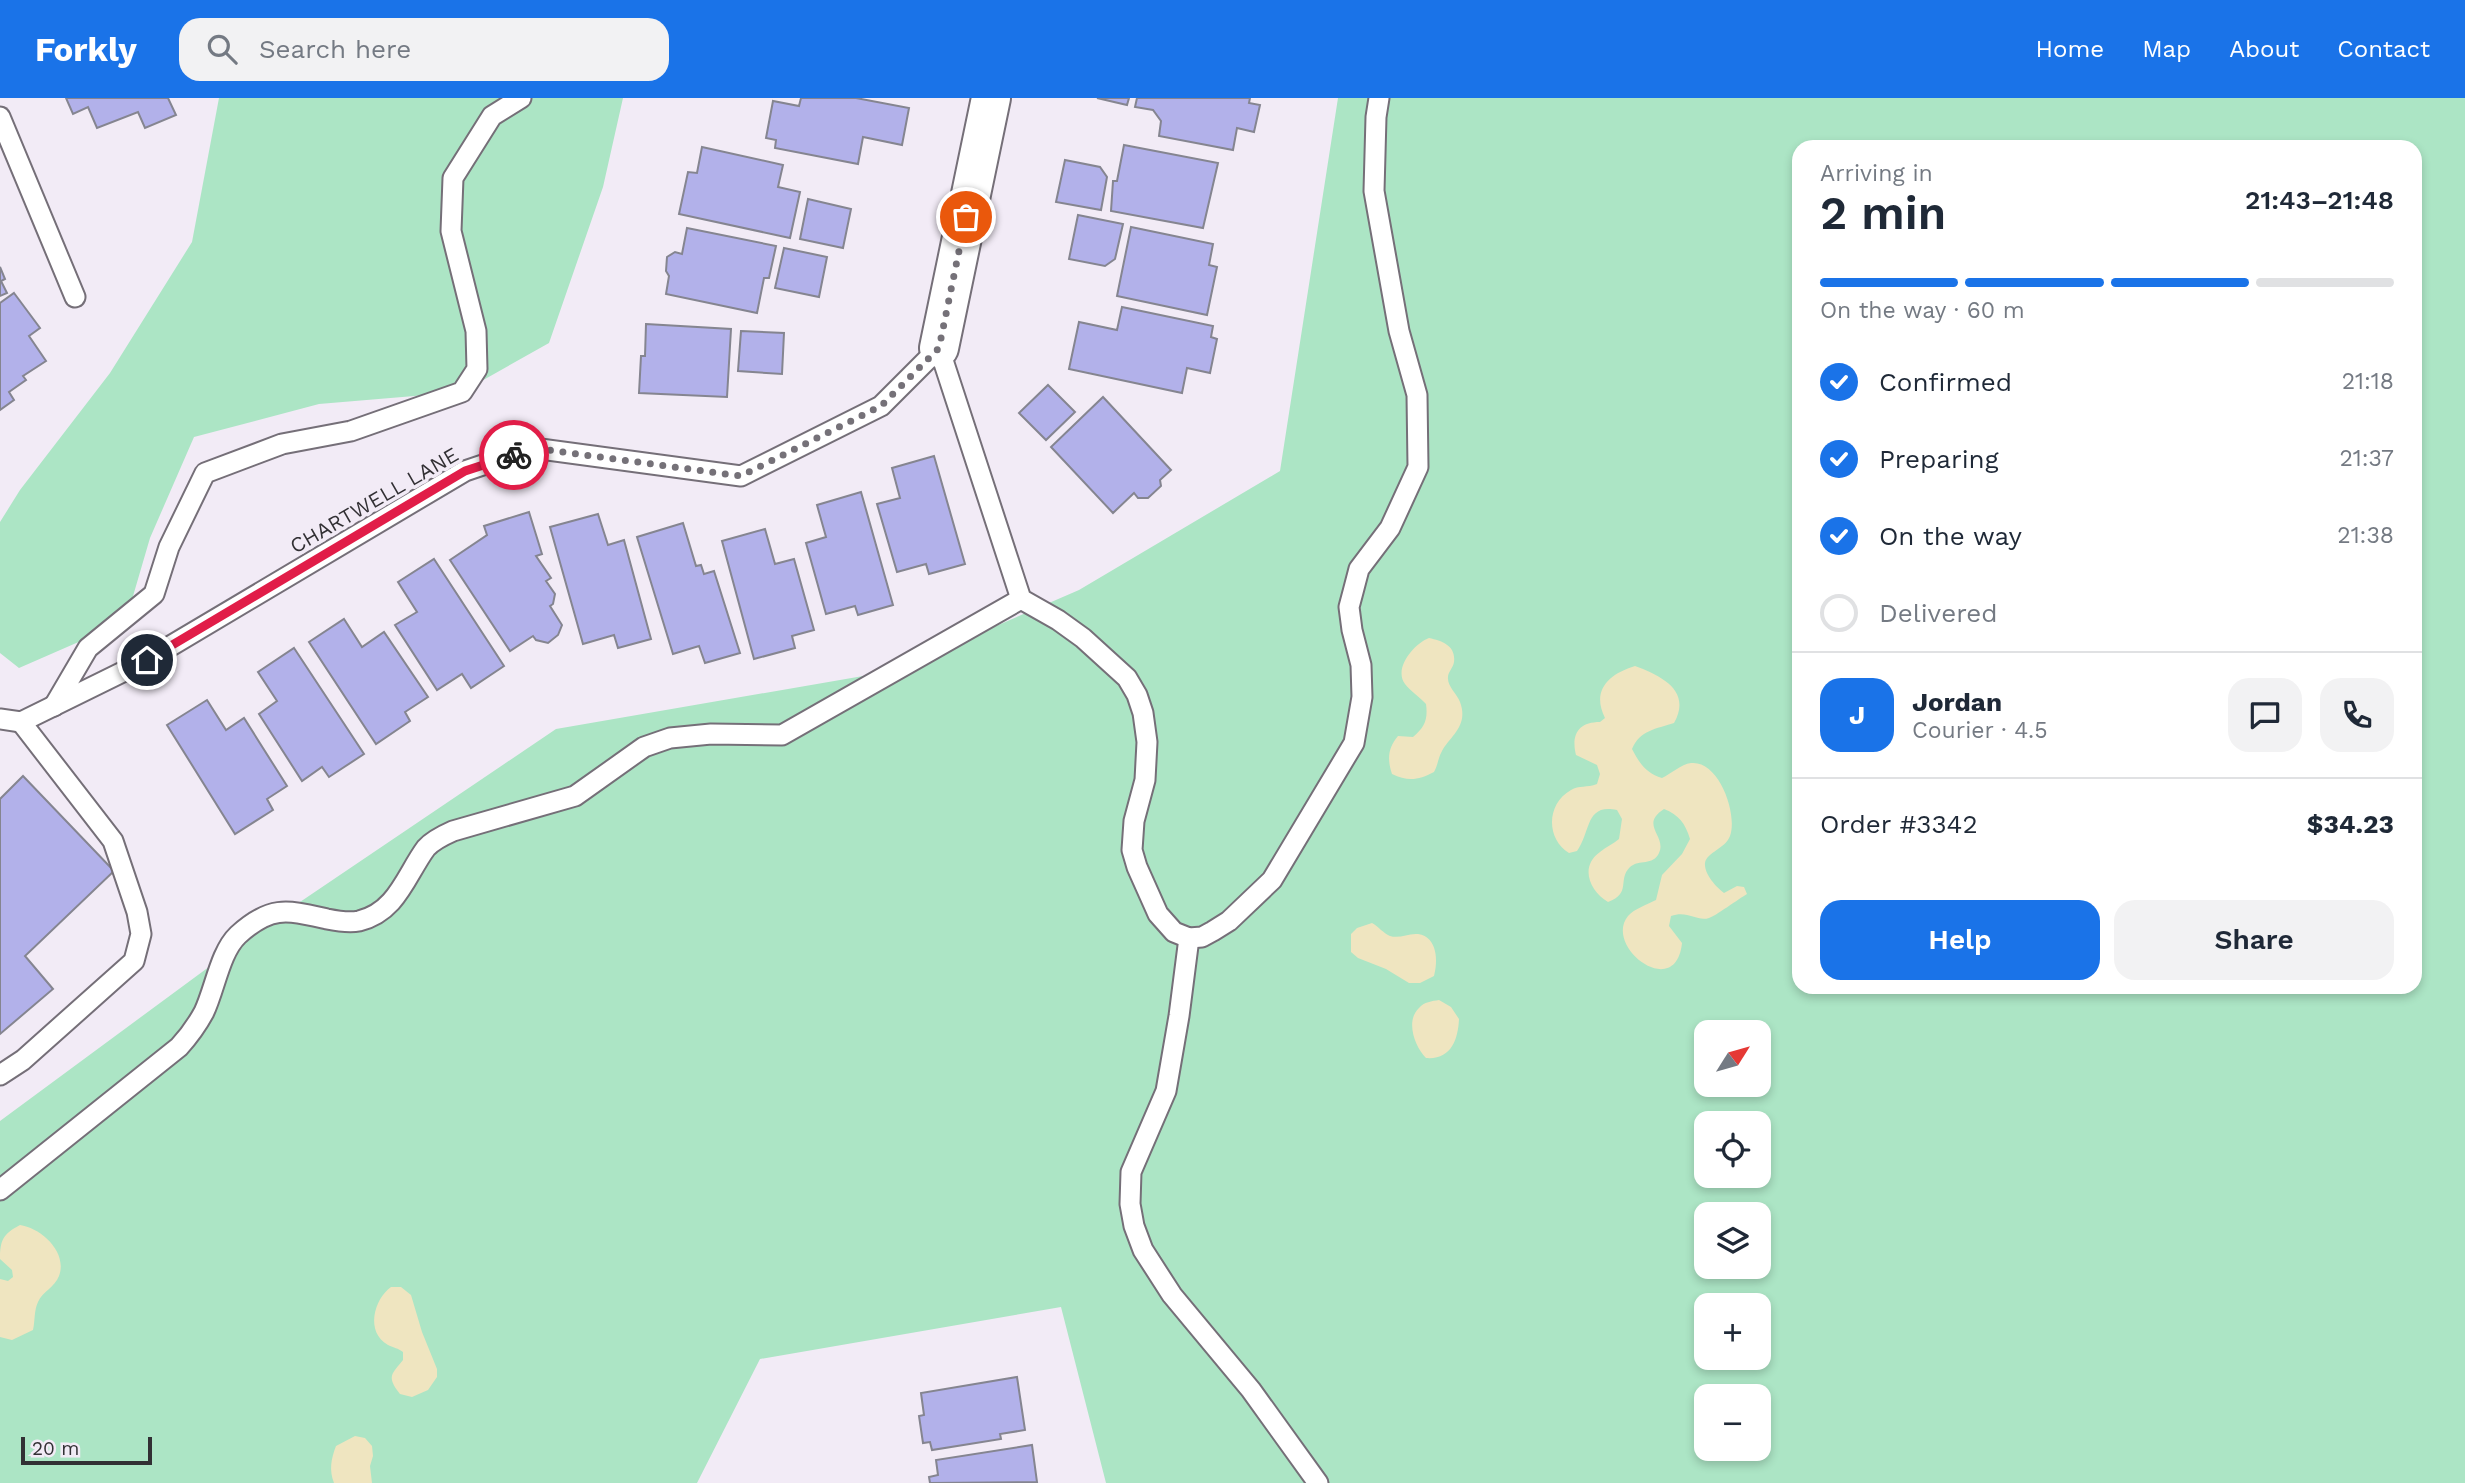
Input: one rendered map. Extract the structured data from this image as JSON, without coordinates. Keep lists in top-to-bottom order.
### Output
{
  "streets": {
    "lane": ["CHARTWELL LANE"]
  },
  "scale_bar": "20 m",
  "north": "top right",
  "page": {
    "header": "Forkly",
    "search": "Search here",
    "nav": [
      "Home",
      "Map",
      "About",
      "Contact"
    ],
    "heading": ["2 min", "Arriving in", "21:43–21:48"],
    "panel": [
      "Jordan",
      "Courier · 4.5",
      "Order #3342",
      "$34.23"
    ],
    "bar": "On the way · 60 m",
    "list": [
      ["Confirmed", "21:18"],
      ["Preparing", "21:37"],
      ["On the way", "21:38"],
      "Delivered"
    ],
    "round": "J",
    "buttons": ["Help", "Share"],
    "map_buttons": ["+", "−"],
    "scale": "20 m"
  }
}
